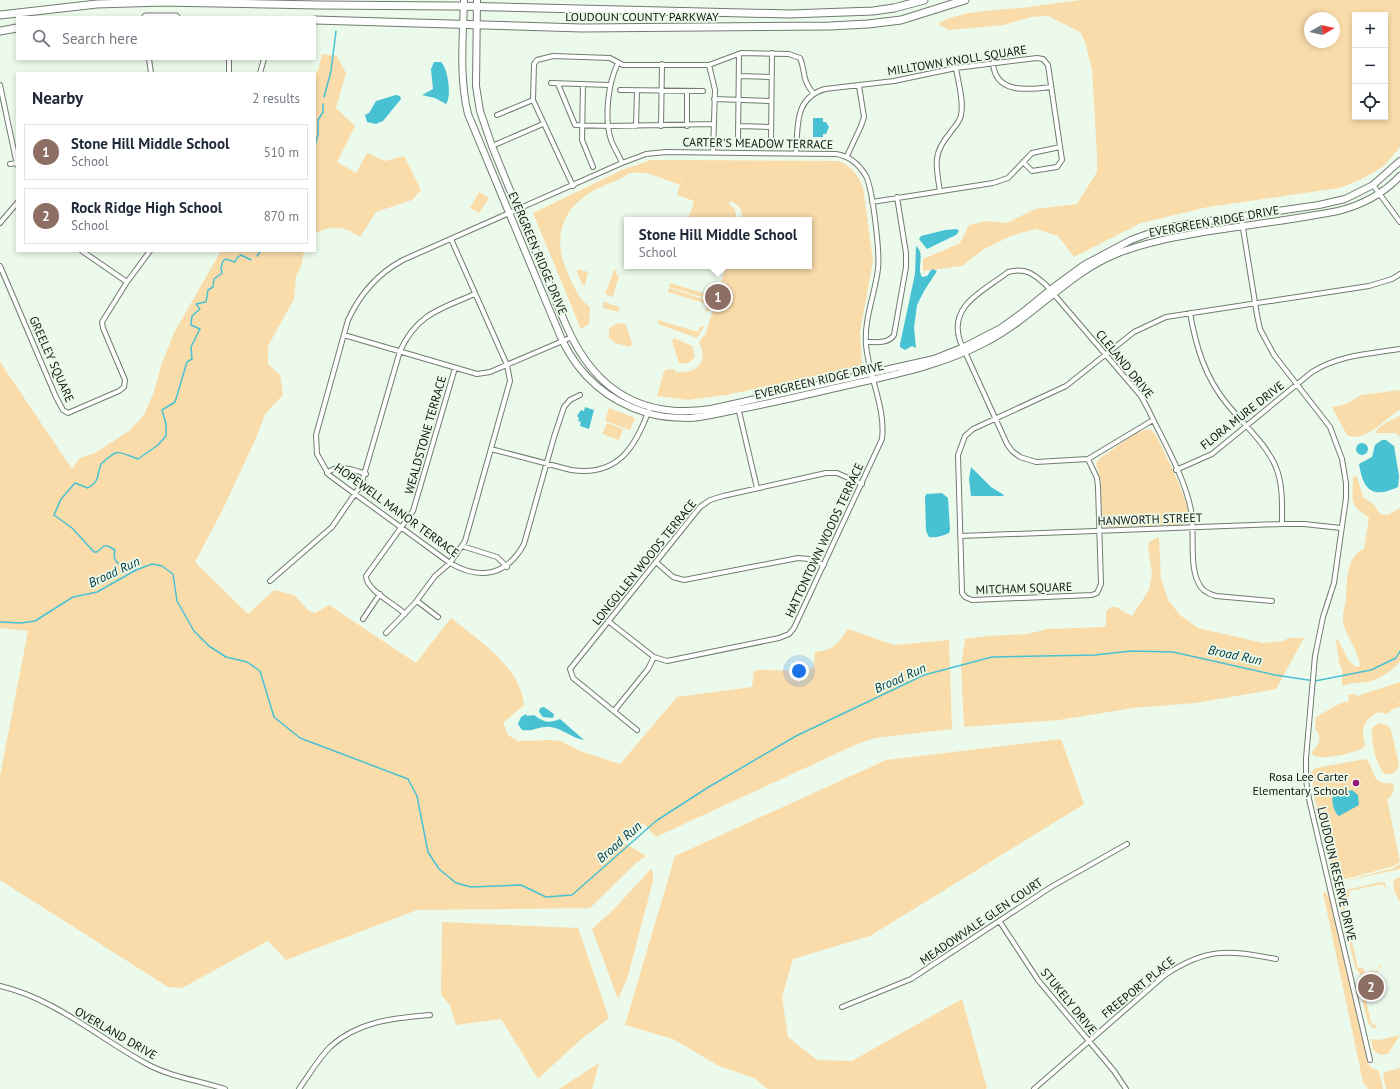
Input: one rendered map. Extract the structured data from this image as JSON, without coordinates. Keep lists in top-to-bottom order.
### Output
{
  "streets": {
    "main road": ["LOUDOUN COUNTY PARKWAY"],
    "street": [
      "MILLTOWN KNOLL SQUARE",
      "CARTER'S MEADOW TERRACE",
      "EVERGREEN RIDGE DRIVE",
      "GREELEY SQUARE",
      "CLELAND DRIVE",
      "FLORA MURE DRIVE",
      "WEALDSTONE TERRACE",
      "HOPEWELL MANOR TERRACE",
      "HANWORTH STREET",
      "HATTONTOWN WOODS TERRACE",
      "LONGOLLEN WOODS TERRACE",
      "MITCHAM SQUARE",
      "LOUDOUN RESERVE DRIVE",
      "MEADOWVALE GLEN COURT",
      "FREEPORT PLACE",
      "STUKELY DRIVE",
      "OVERLAND DRIVE"
    ]
  },
  "crossings": [
    ["LOUDOUN COUNTY PARKWAY", "EVERGREEN RIDGE DRIVE"],
    ["CARTER'S MEADOW TERRACE", "EVERGREEN RIDGE DRIVE"],
    ["CARTER'S MEADOW TERRACE", "HOPEWELL MANOR TERRACE"],
    ["CARTER'S MEADOW TERRACE", "HATTONTOWN WOODS TERRACE"],
    ["EVERGREEN RIDGE DRIVE", "CLELAND DRIVE"],
    ["EVERGREEN RIDGE DRIVE", "HOPEWELL MANOR TERRACE"],
    ["EVERGREEN RIDGE DRIVE", "HATTONTOWN WOODS TERRACE"],
    ["EVERGREEN RIDGE DRIVE", "LOUDOUN RESERVE DRIVE"],
    ["CLELAND DRIVE", "FLORA MURE DRIVE"],
    ["CLELAND DRIVE", "HANWORTH STREET"],
    ["CLELAND DRIVE", "MITCHAM SQUARE"],
    ["FLORA MURE DRIVE", "LOUDOUN RESERVE DRIVE"],
    ["WEALDSTONE TERRACE", "HOPEWELL MANOR TERRACE"],
    ["HANWORTH STREET", "MITCHAM SQUARE"],
    ["HANWORTH STREET", "LOUDOUN RESERVE DRIVE"],
    ["HATTONTOWN WOODS TERRACE", "LONGOLLEN WOODS TERRACE"],
    ["MITCHAM SQUARE", "LOUDOUN RESERVE DRIVE"],
    ["MEADOWVALE GLEN COURT", "STUKELY DRIVE"],
    ["FREEPORT PLACE", "STUKELY DRIVE"]
  ],
  "water": ["Broad Run"],
  "places": ["Rosa Lee Carter Elementary School"],
  "north": "right",
  "page": {
    "map_buttons": ["+", "−"],
    "search": "Search here",
    "heading": ["Nearby", "2 results"],
    "list": [
      {
        "mark": "1",
        "name": "Stone Hill Middle School",
        "note": "School",
        "value": "510 m"
      },
      {
        "mark": "2",
        "name": "Rock Ridge High School",
        "note": "School",
        "value": "870 m"
      }
    ],
    "popup": ["Stone Hill Middle School", "School"],
    "pins": ["1", "2"]
  }
}
